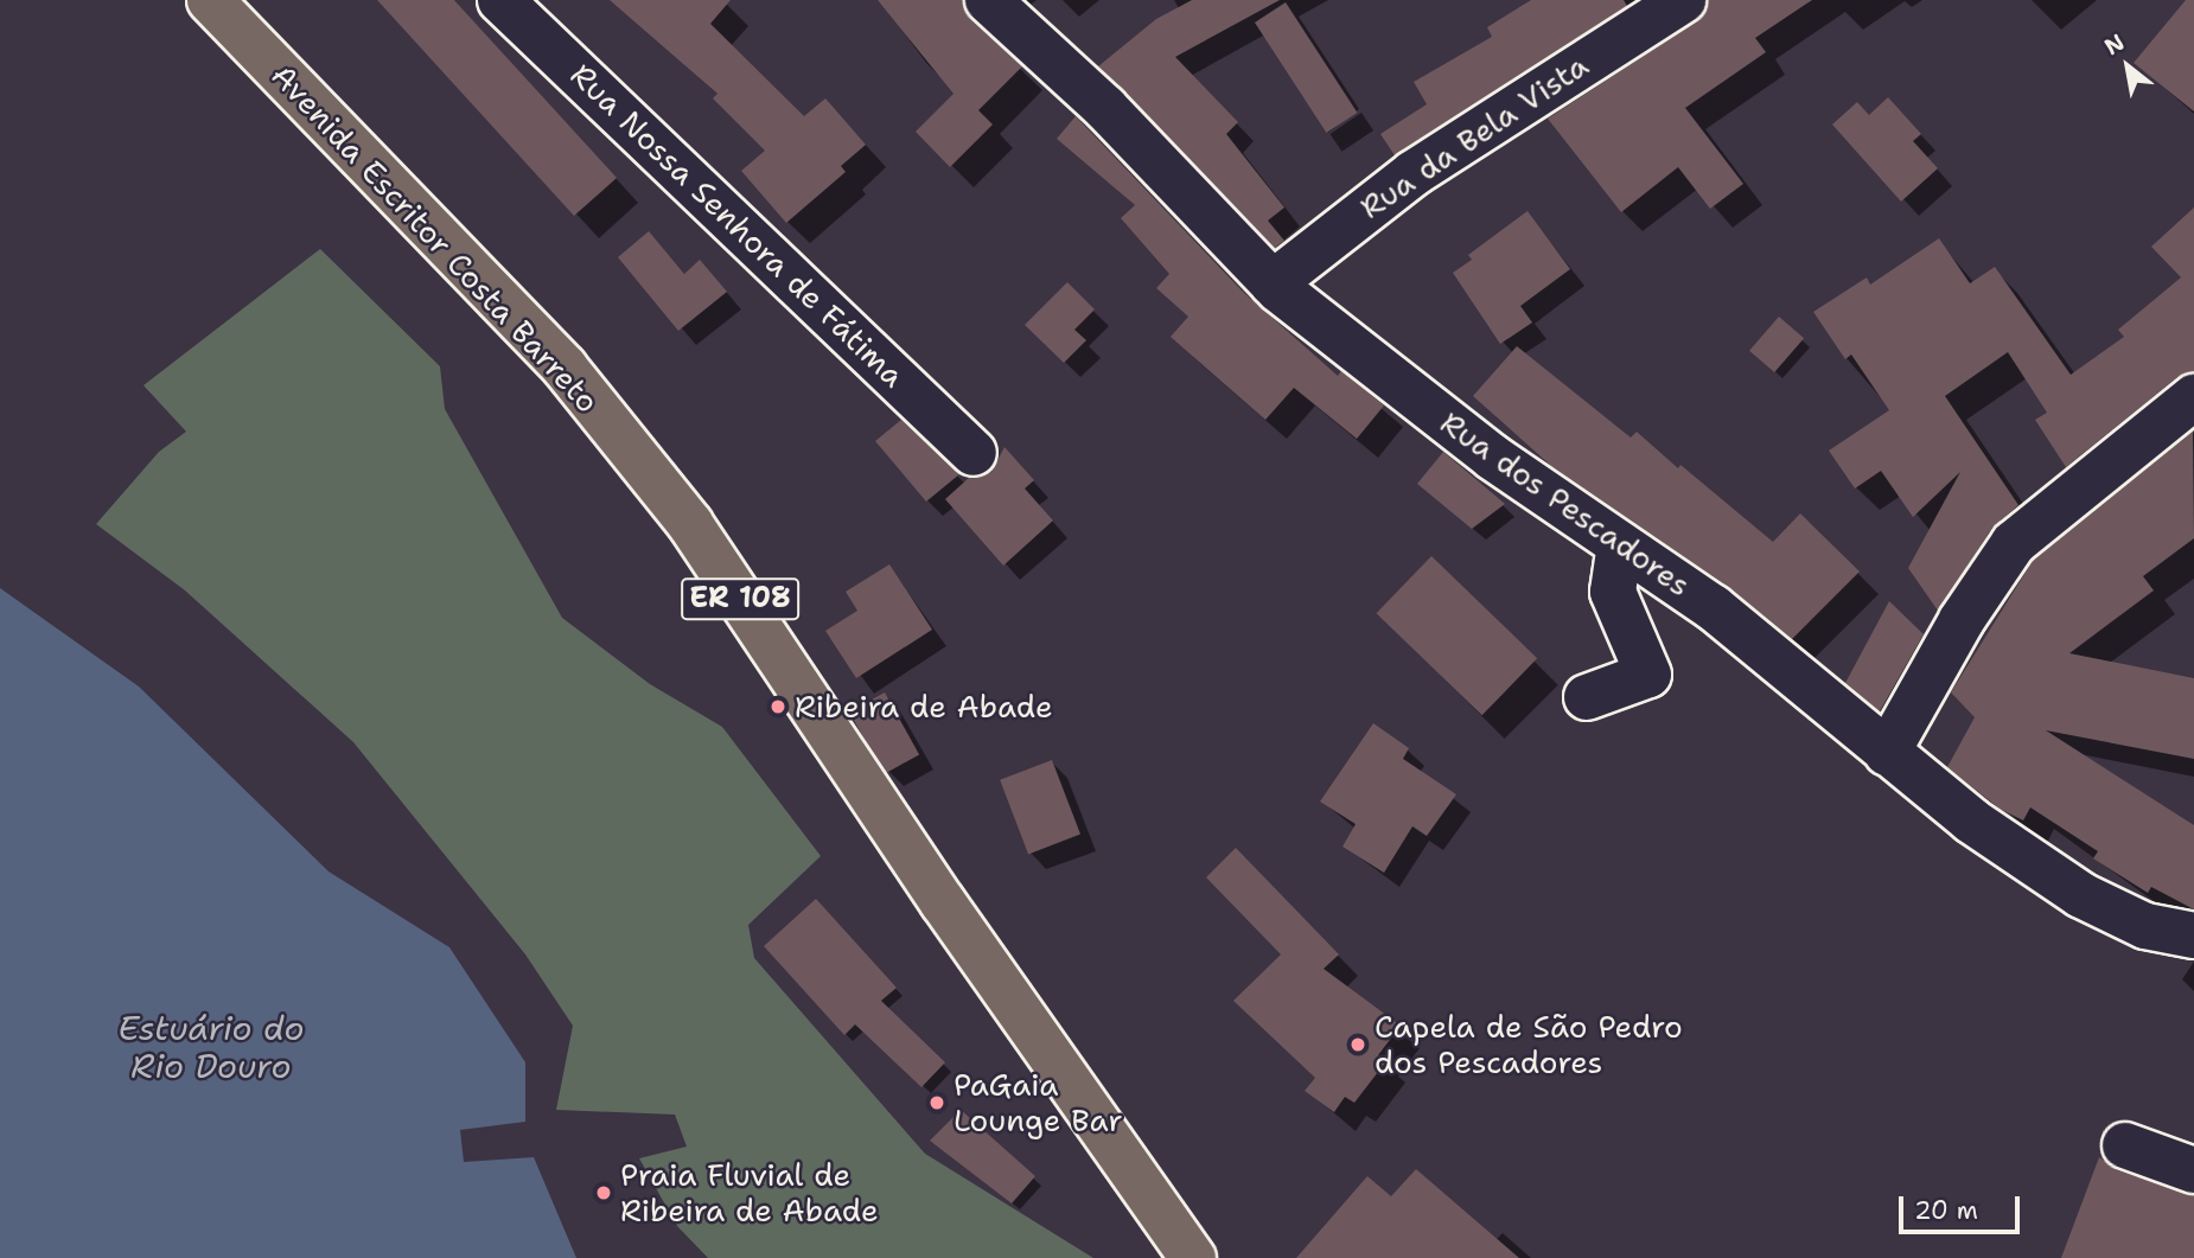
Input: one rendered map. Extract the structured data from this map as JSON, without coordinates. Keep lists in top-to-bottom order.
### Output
{
  "streets": {
    "main road": ["Avenida Escritor Costa Barreto", "ER 108"],
    "street": ["Rua da Bela Vista", "Rua Nossa Senhora de Fátima", "Rua dos Pescadores"]
  },
  "crossings": [
    ["Rua da Bela Vista", "Rua dos Pescadores"]
  ],
  "water": ["Estuário do Rio Douro"],
  "places": [
    "Ribeira de Abade",
    "Capela de São Pedro dos Pescadores",
    "PaGaia Lounge Bar",
    "Praia Fluvial de Ribeira de Abade"
  ],
  "scale_bar": "20 m",
  "north": "top left"
}
